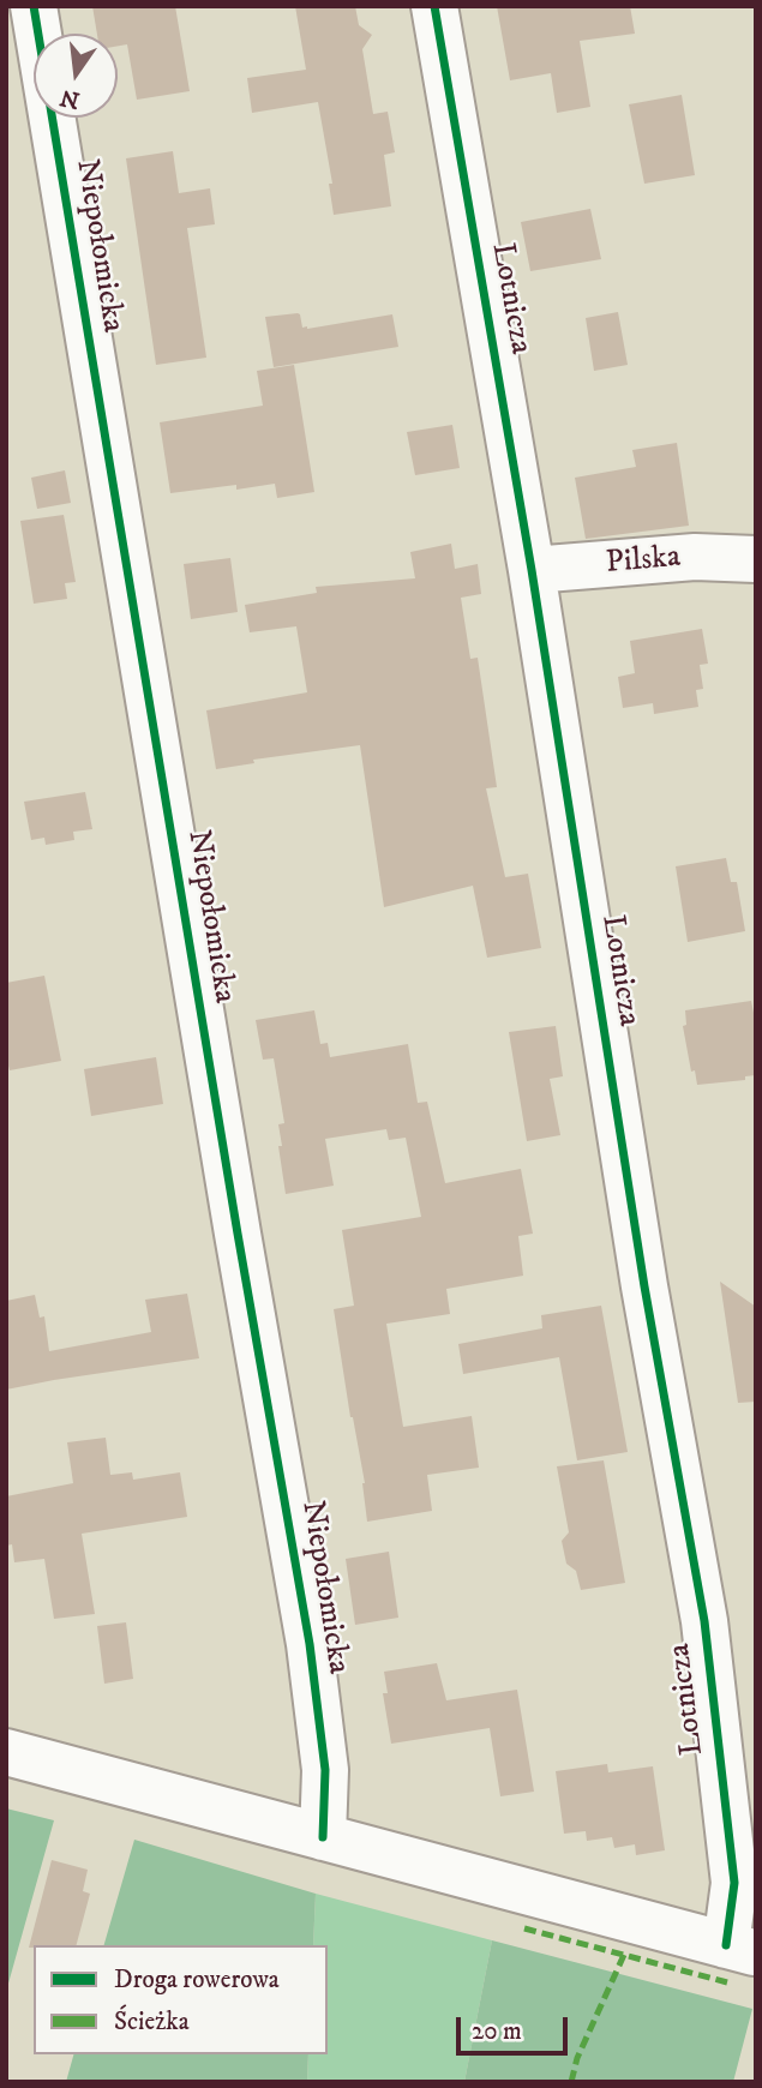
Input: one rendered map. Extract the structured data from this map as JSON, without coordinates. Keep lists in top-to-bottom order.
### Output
{
  "streets": {
    "street": ["Niepołomicka", "Lotnicza", "Pilska"]
  },
  "crossings": [
    ["Lotnicza", "Pilska"]
  ],
  "legend": ["Droga rowerowa", "Ścieżka"],
  "scale_bar": "20 m",
  "north": "bottom"
}
